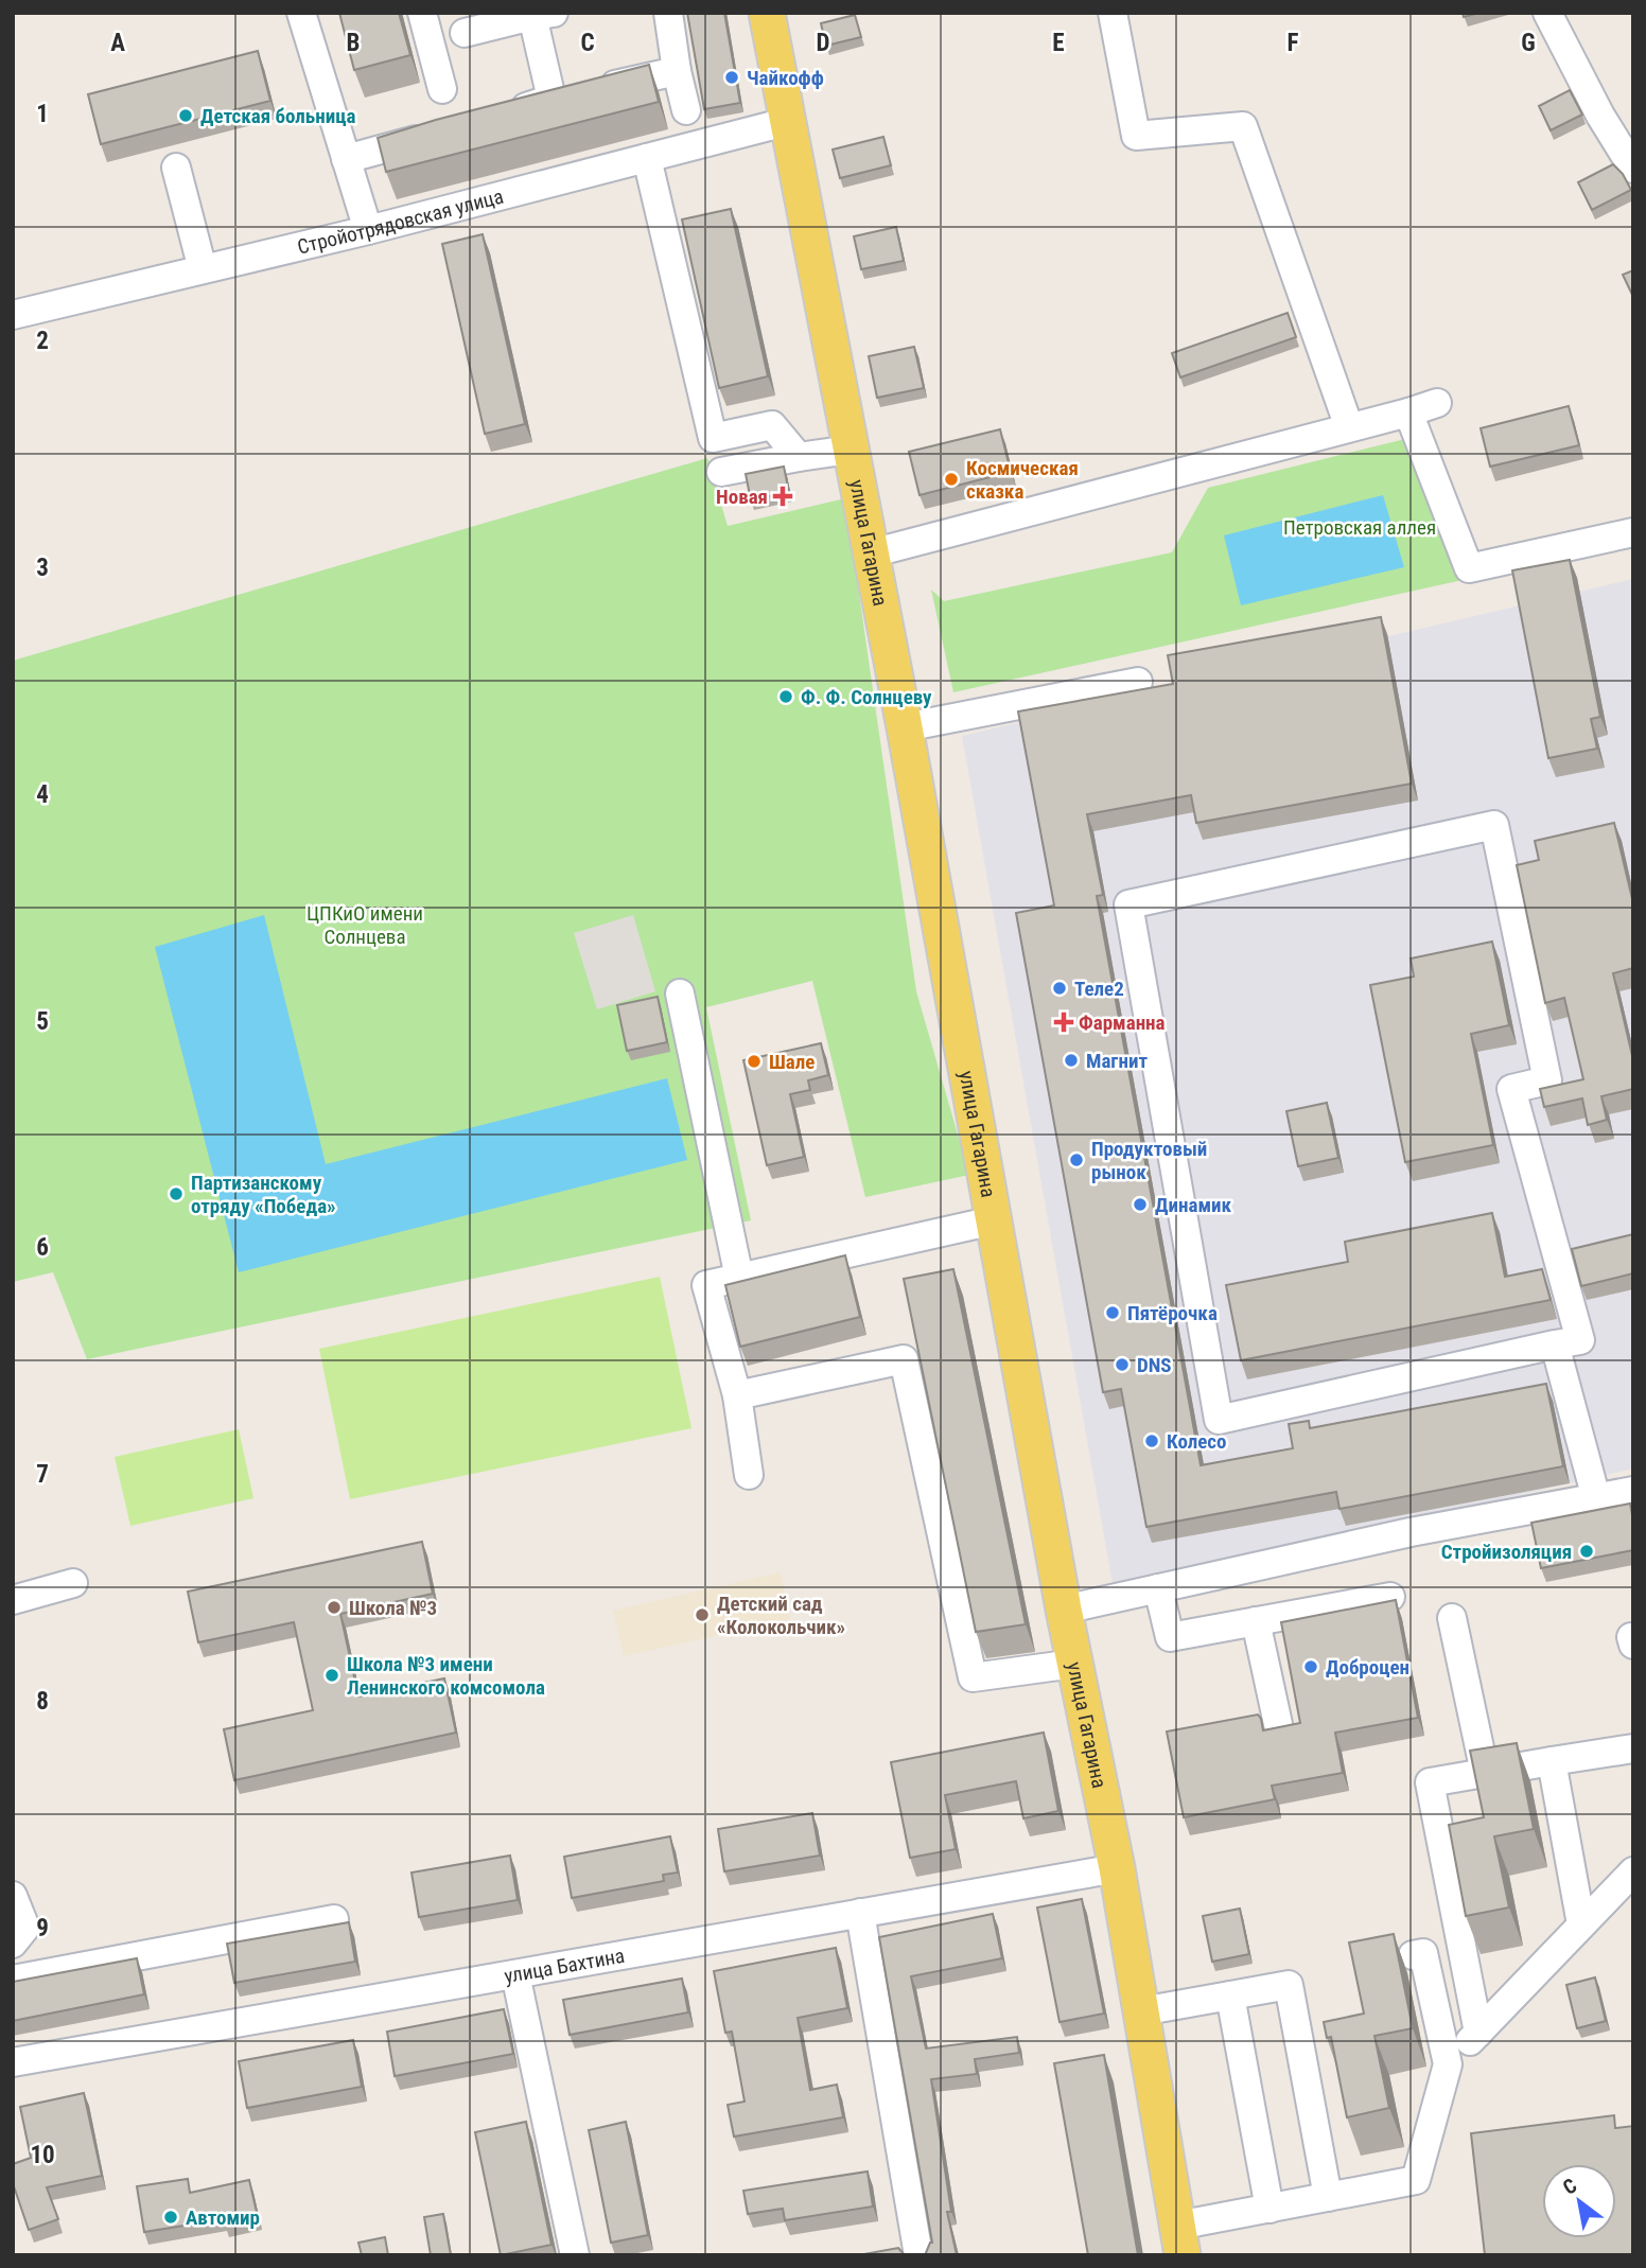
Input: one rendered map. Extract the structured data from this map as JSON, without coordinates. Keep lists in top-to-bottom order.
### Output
{
  "streets": {
    "main road": ["улица Гагарина"],
    "street": ["Стройотрядовская улица", "улица Бахтина"]
  },
  "crossings": [
    ["Стройотрядовская улица", "улица Гагарина"],
    ["улица Гагарина", "улица Бахтина"]
  ],
  "parks": ["Петровская аллея", "ЦПКиО имени Солнцева"],
  "places": {
    "other": [
      "Чайкофф",
      "Детская больница",
      "Космическая сказка",
      "Ф. Ф. Солнцеву",
      "Теле2",
      "Магнит",
      "Шале",
      "Продуктовый рынок",
      "Партизанскому отряду «Победа»",
      "Динамик",
      "Пятёрочка",
      "DNS",
      "Колесо",
      "Стройизоляция",
      "Школа №3",
      "Детский сад «Колокольчик»",
      "Доброцен",
      "Школа №3 имени Ленинского комсомола",
      "Автомир"
    ],
    "health": ["Новая", "Фарманна"]
  },
  "north": "top left",
  "grid": {
    "columns": [
      "A",
      "B",
      "C",
      "D",
      "E",
      "F",
      "G"
    ],
    "rows": [
      "1",
      "2",
      "3",
      "4",
      "5",
      "6",
      "7",
      "8",
      "9",
      "10"
    ]
  }
}
